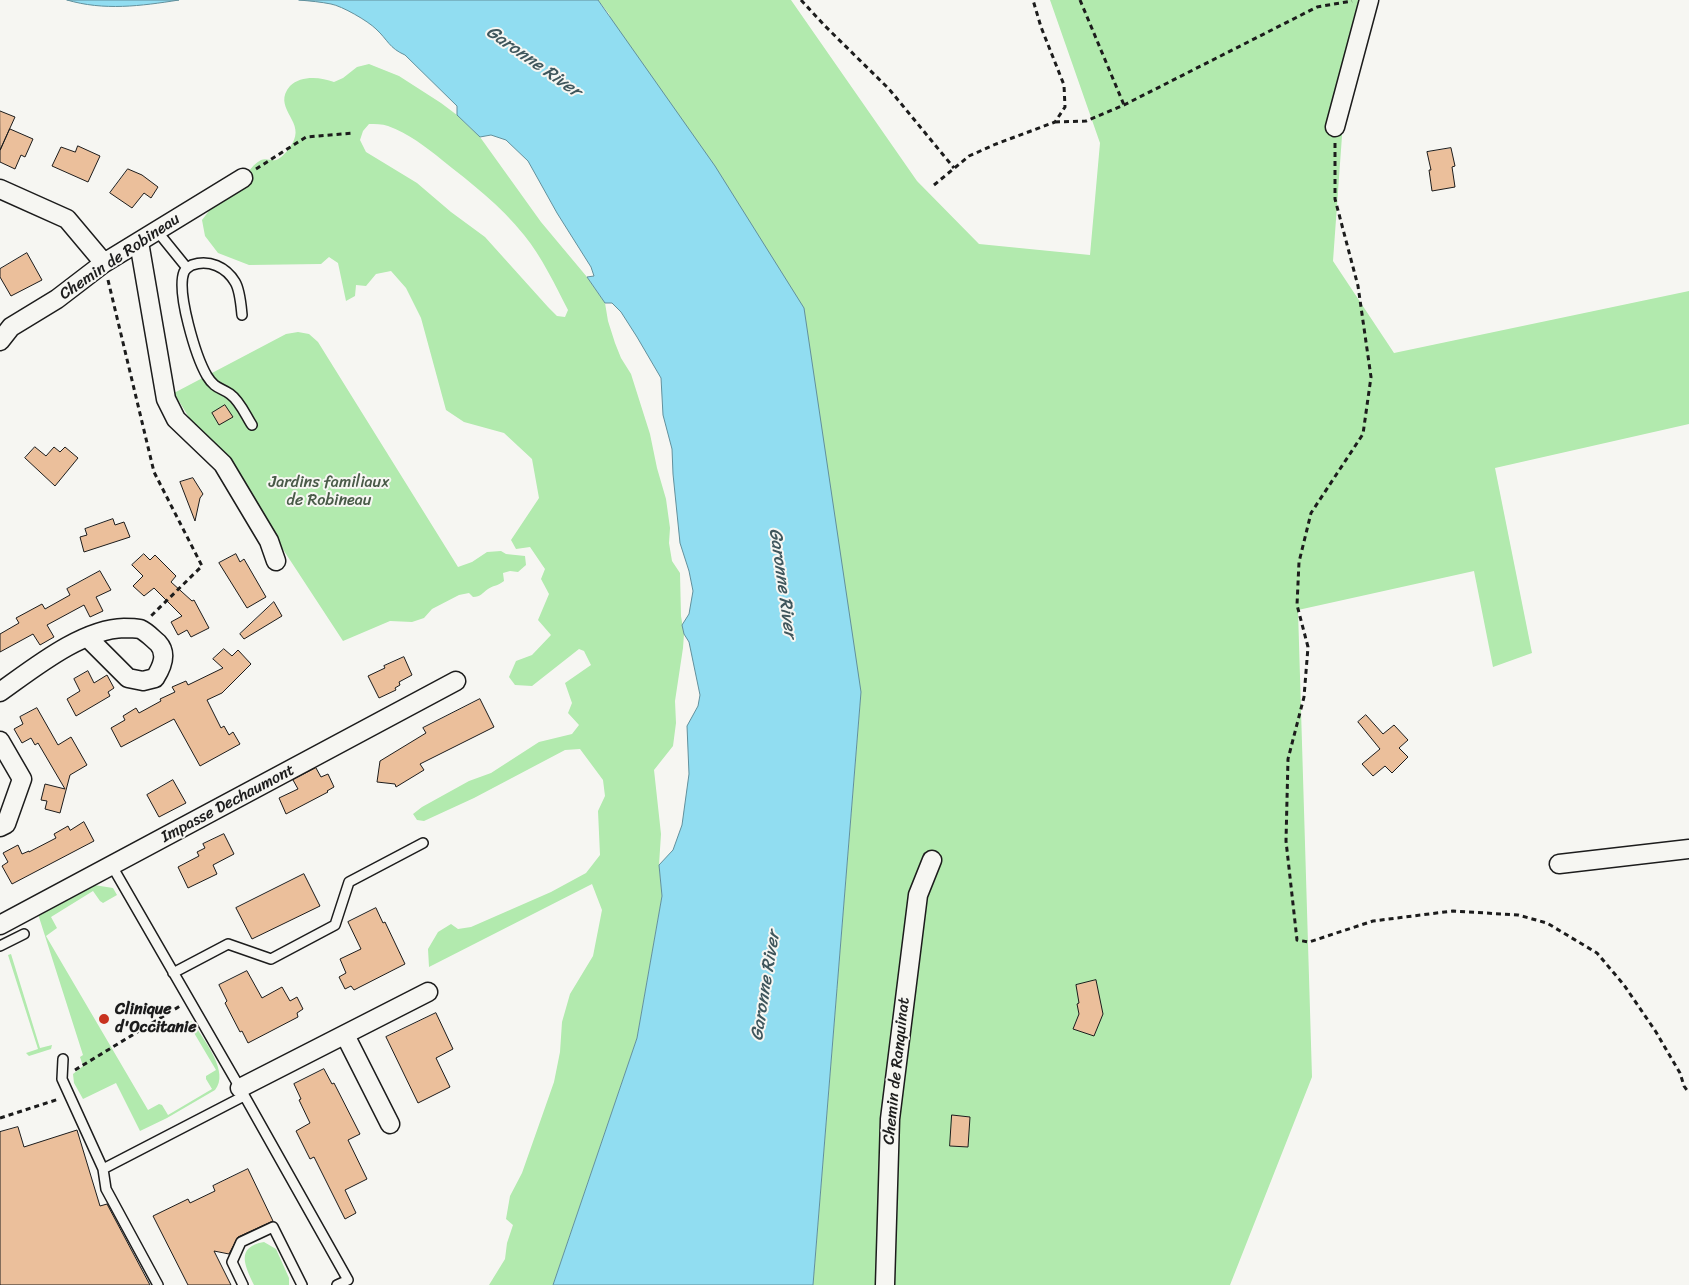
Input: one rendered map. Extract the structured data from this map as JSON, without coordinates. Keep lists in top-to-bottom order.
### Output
{
  "streets": {
    "street": ["Chemin de Robineau", "Impasse Dechaumont", "Chemin de Ranquinat"]
  },
  "water": ["Garonne River"],
  "parks": ["Jardins familiaux de Robineau"],
  "places": ["Clinique d'Occitanie"]
}
